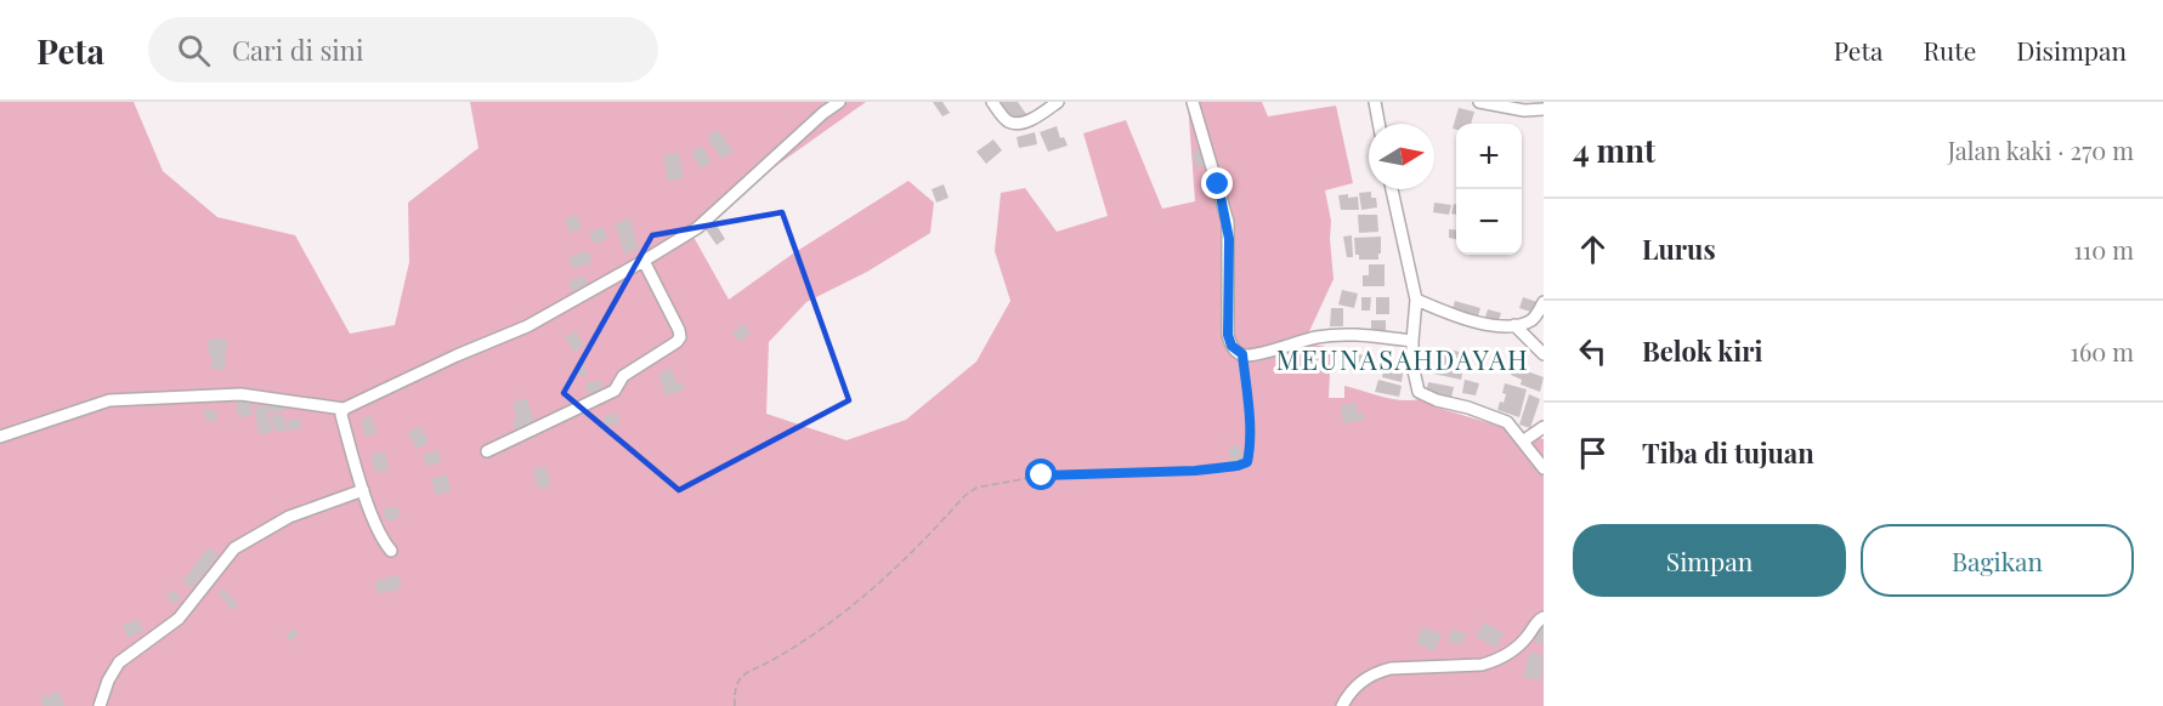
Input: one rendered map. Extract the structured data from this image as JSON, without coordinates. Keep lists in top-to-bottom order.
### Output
{
  "districts": ["MEUNASAHDAYAH"],
  "north": "right",
  "page": {
    "header": "Peta",
    "search": "Cari di sini",
    "nav": ["Peta", "Rute", "Disimpan"],
    "heading": ["4 mnt", "Jalan kaki · 270 m"],
    "map_buttons": ["+", "−"],
    "list": [
      ["Lurus", "110 m"],
      ["Belok kiri", "160 m"],
      "Tiba di tujuan"
    ],
    "buttons": ["Simpan", "Bagikan"]
  }
}
